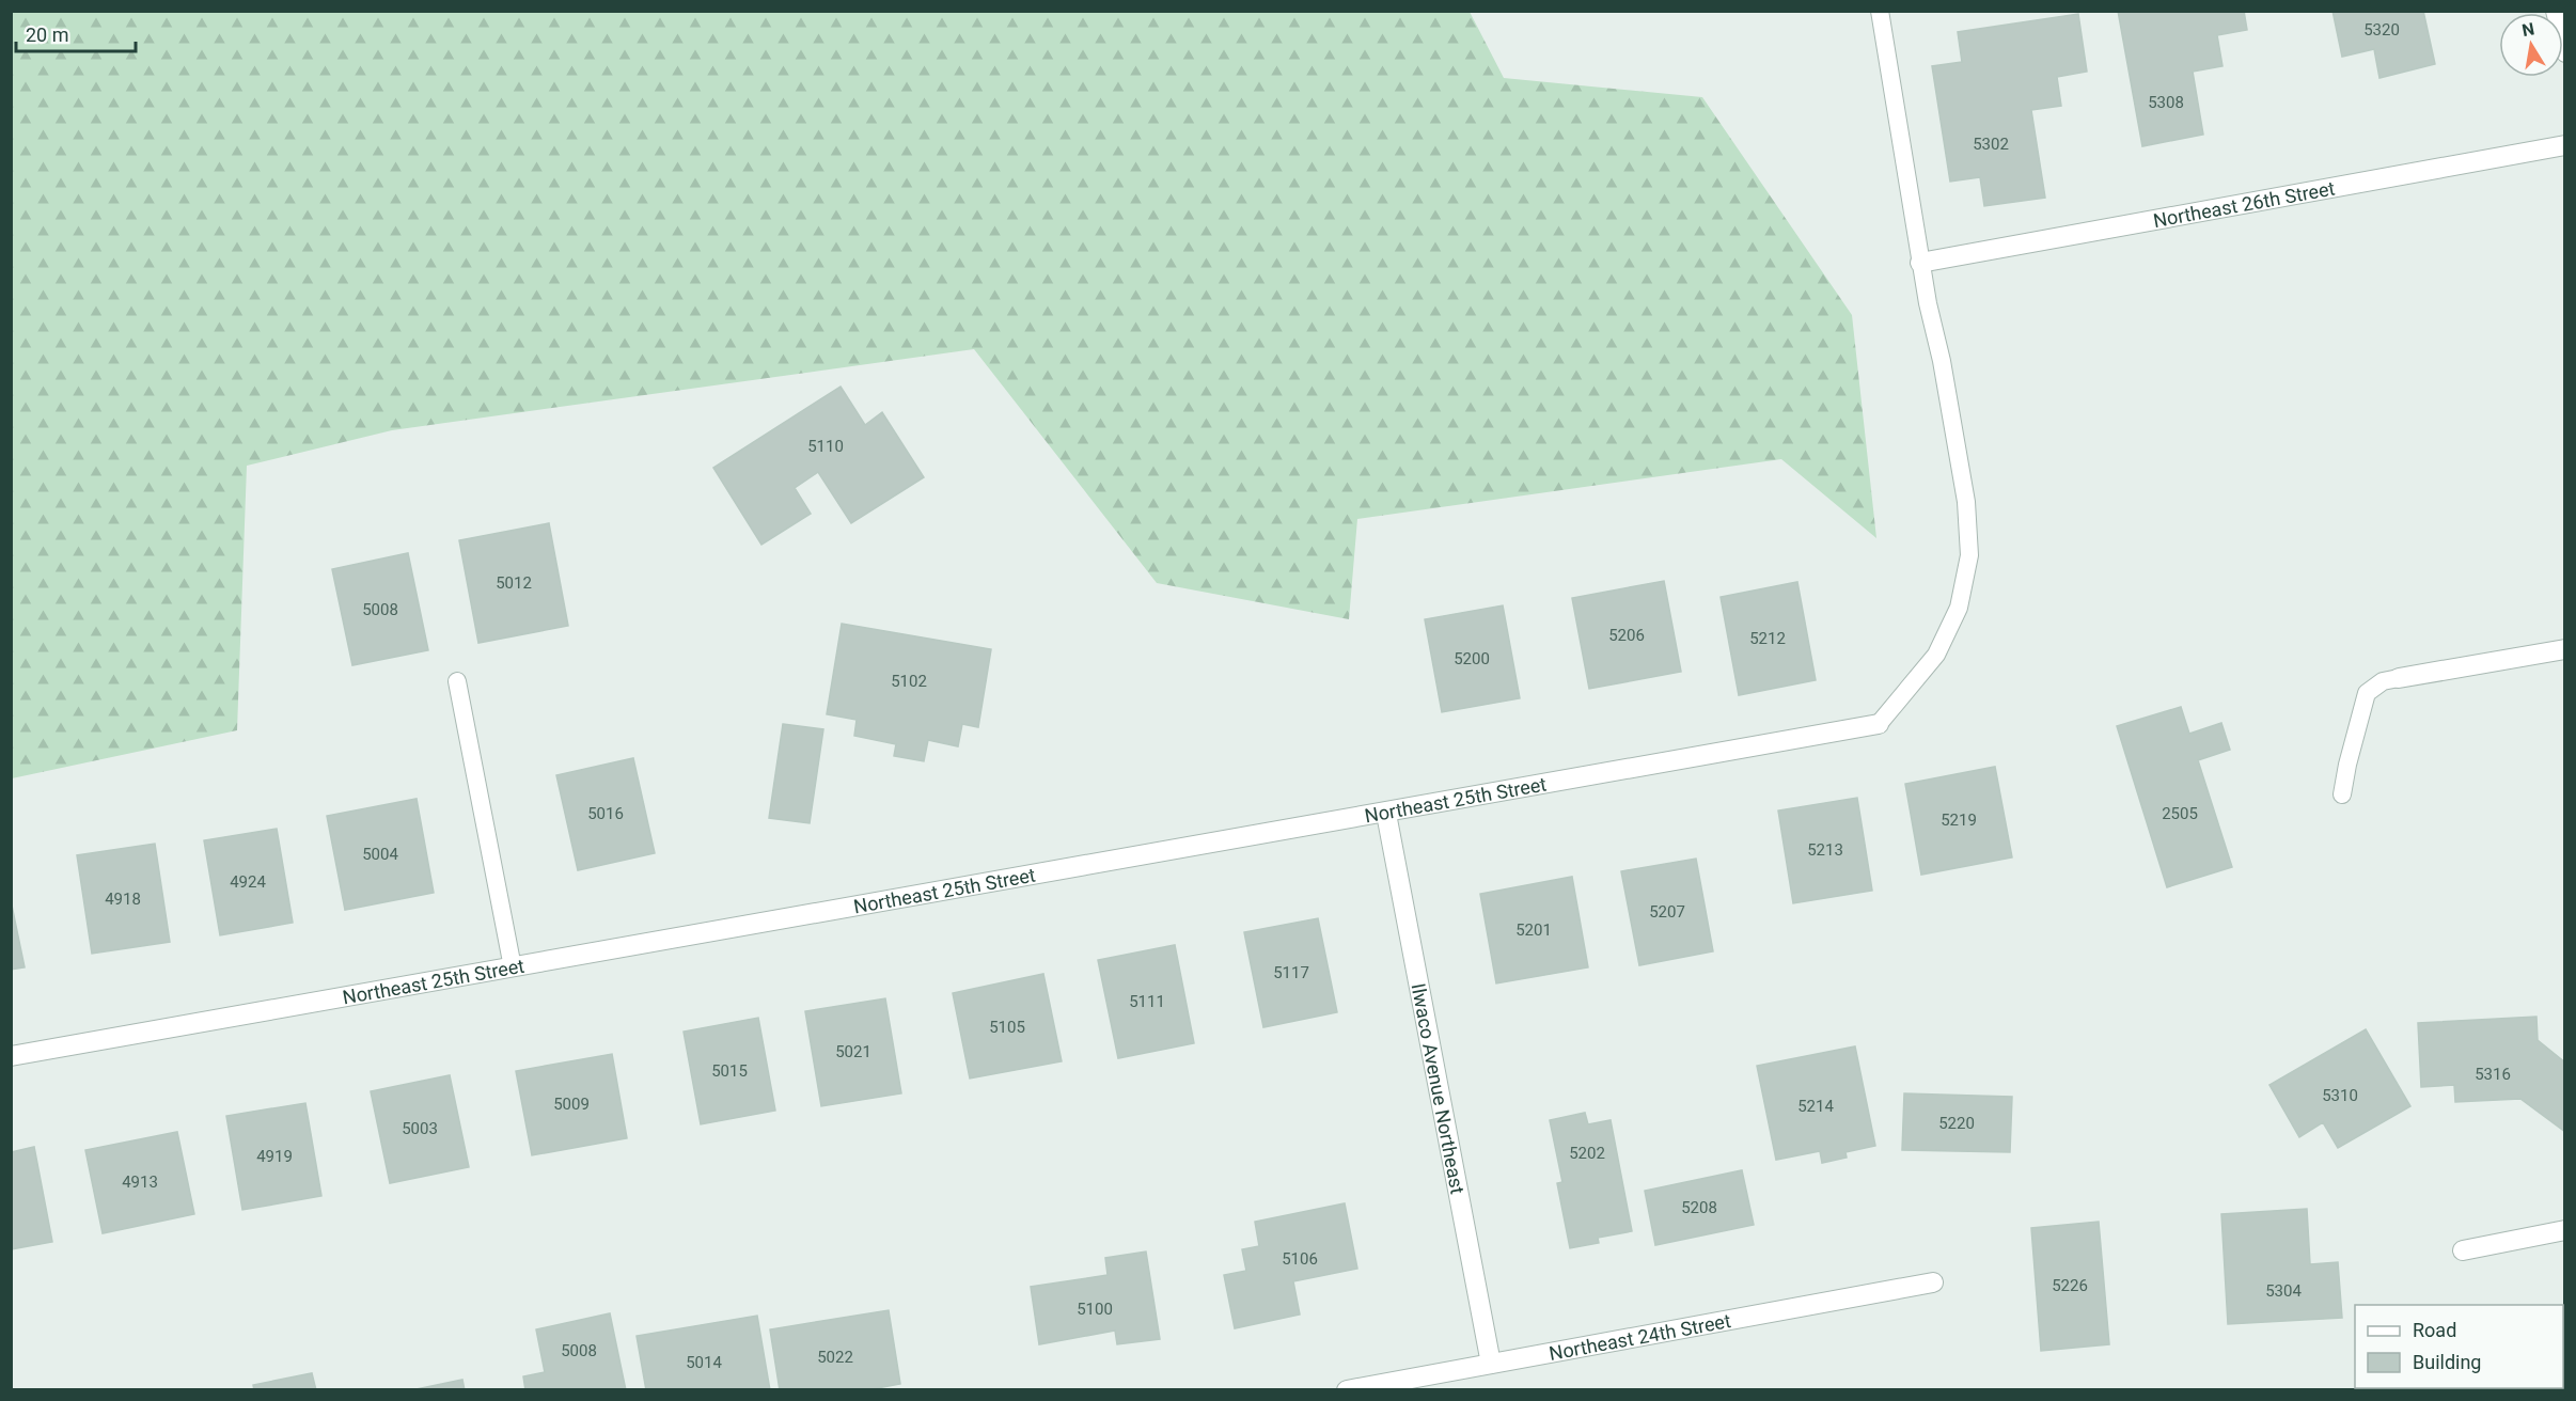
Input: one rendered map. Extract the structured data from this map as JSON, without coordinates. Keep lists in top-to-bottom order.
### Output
{
  "streets": {
    "street": [
      "Northeast 26th Street",
      "Northeast 25th Street",
      "Ilwaco Avenue Northeast",
      "Northeast 24th Street"
    ]
  },
  "crossings": [
    ["Northeast 25th Street", "Ilwaco Avenue Northeast"],
    ["Ilwaco Avenue Northeast", "Northeast 24th Street"]
  ],
  "house_numbers": [
    "5320",
    "5308",
    "5302",
    "5110",
    "5012",
    "5008",
    "5206",
    "5212",
    "5200",
    "5102",
    "5016",
    "2505",
    "5219",
    "5213",
    "5004",
    "4924",
    "4918",
    "5207",
    "5201",
    "5117",
    "5111",
    "5105",
    "5021",
    "5015",
    "5316",
    "5310",
    "5009",
    "5214",
    "5220",
    "5003",
    "5202",
    "4919",
    "4913",
    "5208",
    "5106",
    "5226",
    "5304",
    "5100",
    "5008",
    "5022",
    "5014"
  ],
  "legend": ["Road", "Building"],
  "scale_bar": "20 m",
  "north": "top"
}
